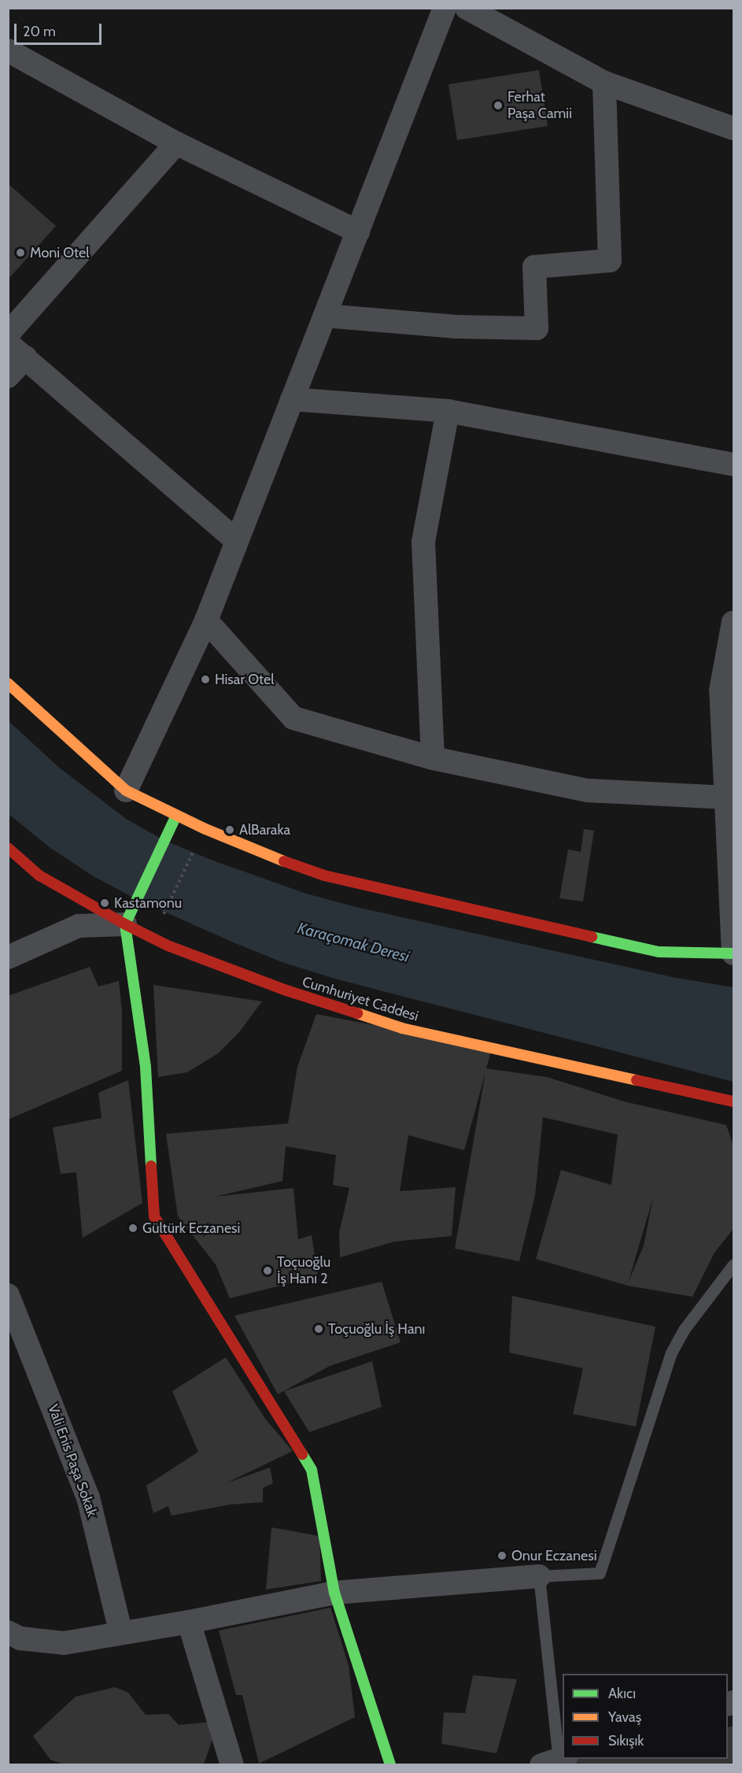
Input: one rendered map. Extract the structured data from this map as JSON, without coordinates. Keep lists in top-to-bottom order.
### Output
{
  "streets": {
    "main road": ["Cumhuriyet Caddesi"],
    "street": ["Vali Enis Paşa Sokak"]
  },
  "water": ["Karaçomak Deresi"],
  "places": [
    "Ferhat Paşa Camii",
    "Moni Otel",
    "Hisar Otel",
    "AlBaraka",
    "Kastamonu",
    "Gültürk Eczanesi",
    "Toçuoğlu İş Hanı 2",
    "Toçuoğlu İş Hanı",
    "Onur Eczanesi"
  ],
  "legend": ["Akıcı", "Yavaş", "Sıkışık"],
  "scale_bar": "20 m"
}
